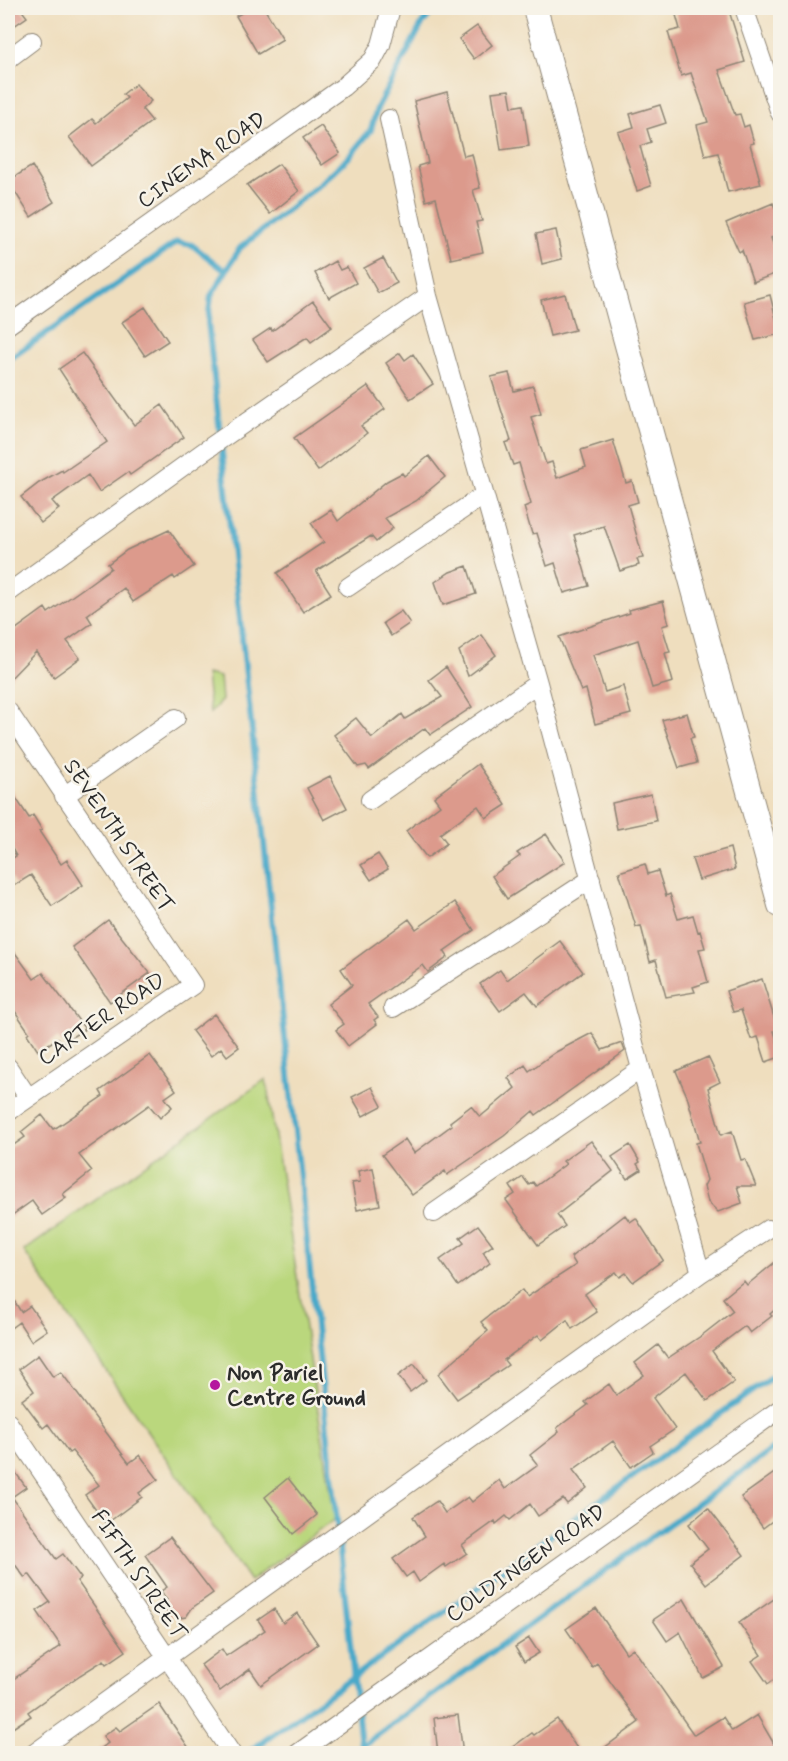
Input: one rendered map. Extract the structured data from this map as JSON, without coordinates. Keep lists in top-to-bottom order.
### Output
{
  "streets": {
    "street": [
      "CINEMA ROAD",
      "SEVENTH STREET",
      "CARTER ROAD",
      "COLDINGEN ROAD",
      "FIFTH STREET"
    ]
  },
  "crossings": [
    ["SEVENTH STREET", "CARTER ROAD"]
  ],
  "places": ["Non Pariel Centre Ground"]
}
